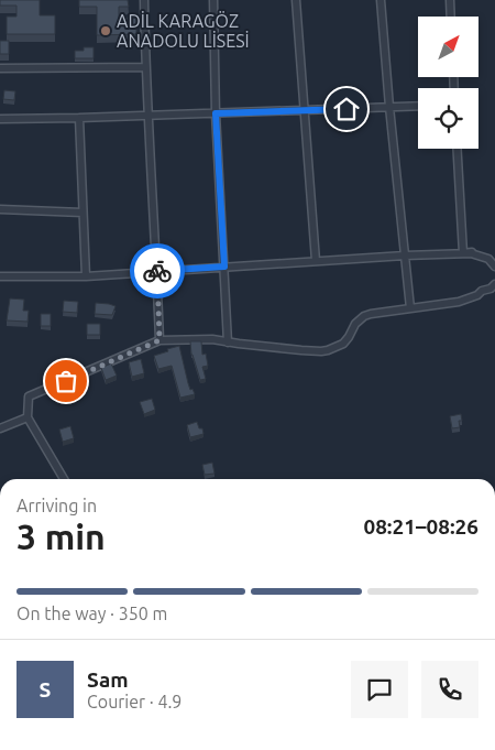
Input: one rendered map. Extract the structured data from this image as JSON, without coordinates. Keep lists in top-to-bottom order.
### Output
{
  "places": ["ADİL KARAGÖZ ANADOLU LİSESİ"],
  "north": "top right",
  "page": {
    "heading": ["3 min", "Arriving in", "08:21–08:26"],
    "panel": ["Sam", "Courier · 4.9"],
    "bar": "On the way · 350 m",
    "round": "S"
  }
}
